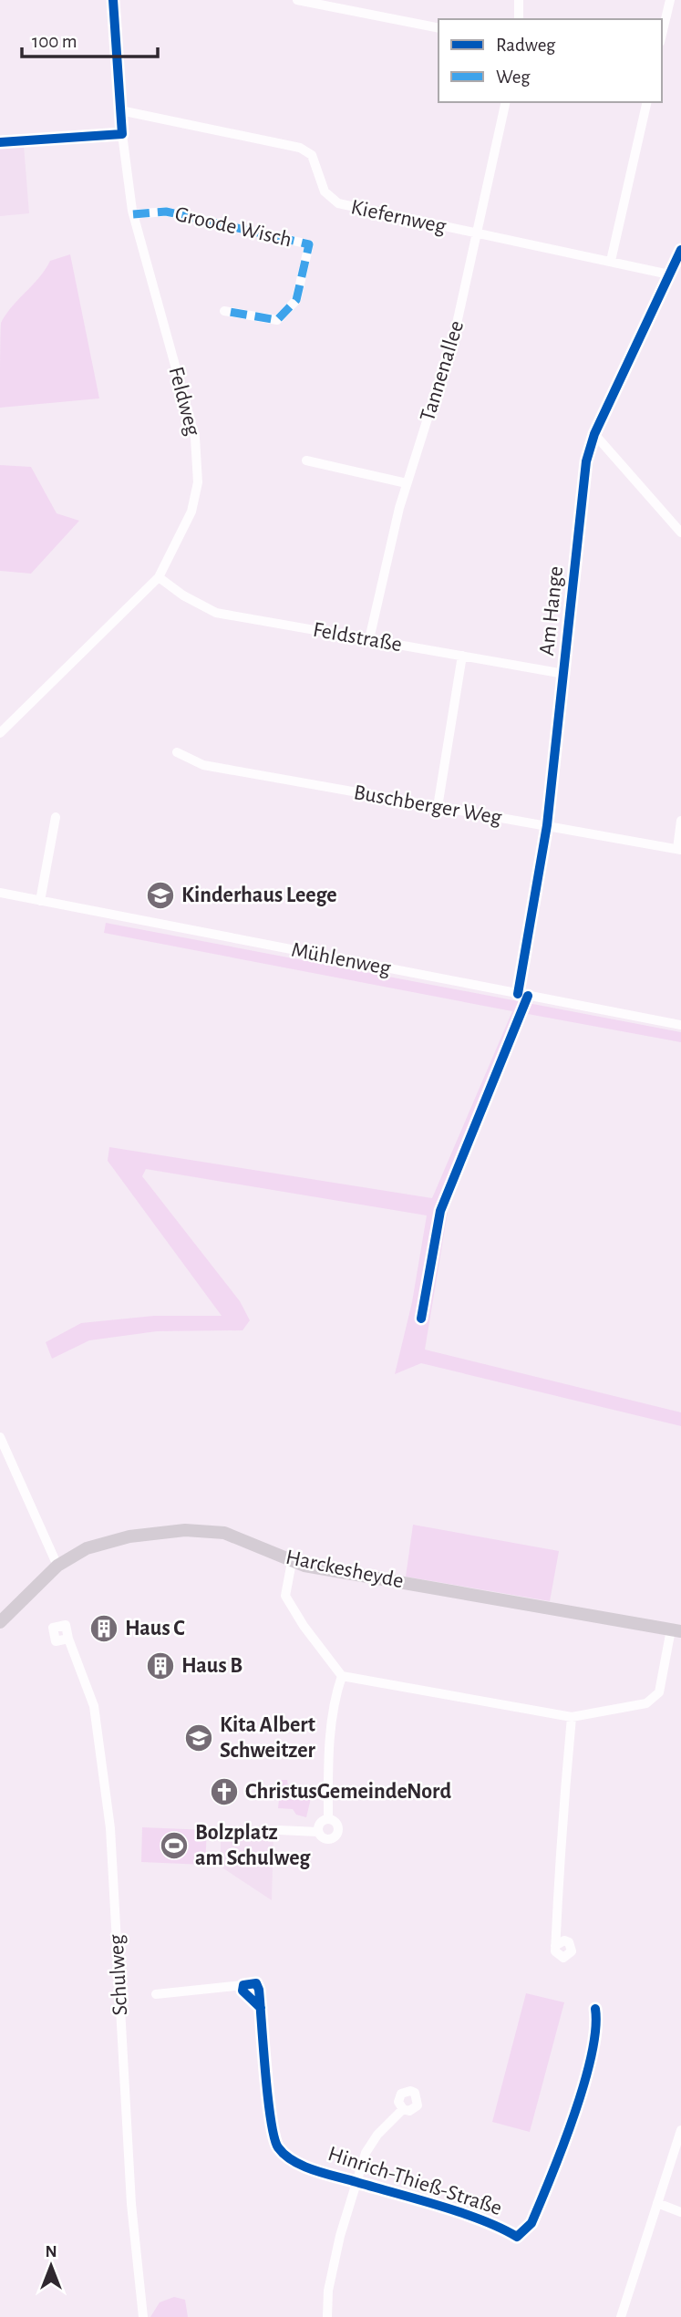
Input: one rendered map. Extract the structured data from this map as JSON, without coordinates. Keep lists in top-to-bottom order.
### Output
{
  "streets": {
    "main road": ["Harckesheyde"],
    "street": [
      "Kiefernweg",
      "Groode Wisch",
      "Tannenallee",
      "Feldweg",
      "Am Hange",
      "Feldstraße",
      "Buschberger Weg",
      "Mühlenweg",
      "Schulweg",
      "Hinrich-Thieß-Straße"
    ]
  },
  "crossings": [
    ["Kiefernweg", "Tannenallee"],
    ["Kiefernweg", "Feldweg"],
    ["Kiefernweg", "Am Hange"],
    ["Groode Wisch", "Feldweg"],
    ["Tannenallee", "Feldstraße"],
    ["Feldweg", "Feldstraße"],
    ["Am Hange", "Feldstraße"],
    ["Am Hange", "Buschberger Weg"],
    ["Am Hange", "Mühlenweg"]
  ],
  "places": {
    "school or university": ["Kinderhaus Leege", "Kita Albert Schweitzer"],
    "building": ["Haus C", "Haus B"],
    "church": ["ChristusGemeindeNord"],
    "sports": ["Bolzplatz am Schulweg"]
  },
  "legend": ["Radweg", "Weg"],
  "scale_bar": "100 m",
  "north": "top"
}
